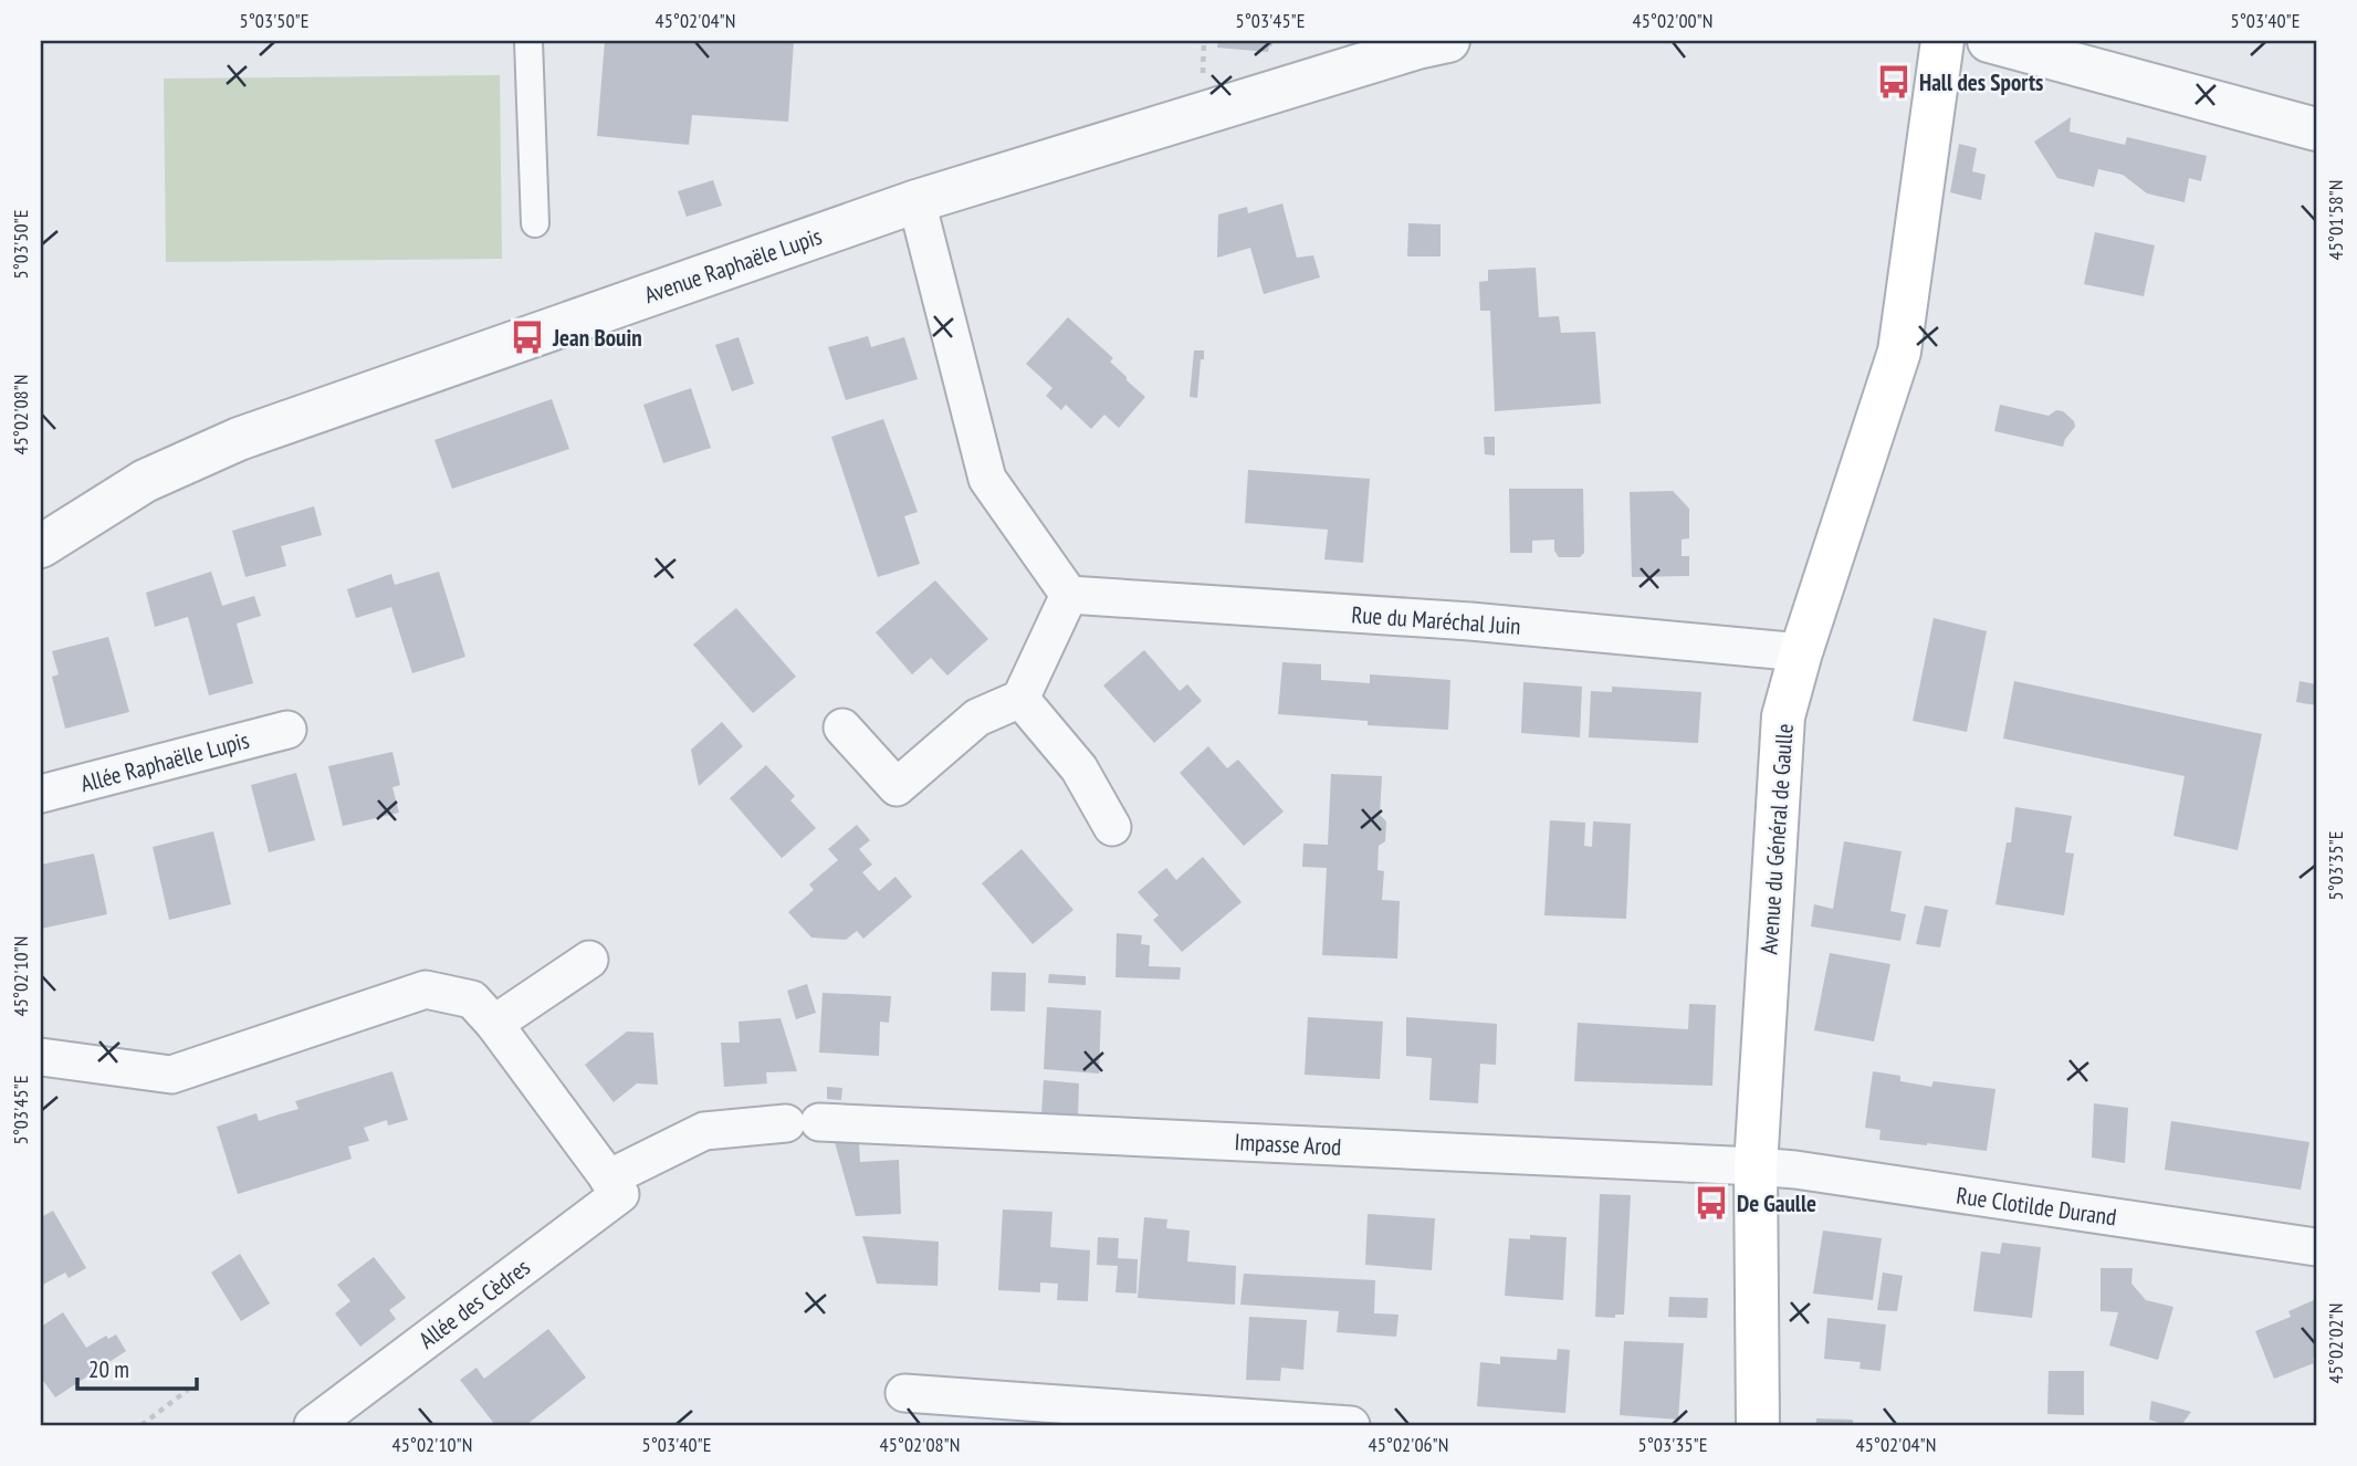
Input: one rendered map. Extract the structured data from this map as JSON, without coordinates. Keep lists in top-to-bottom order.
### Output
{
  "streets": {
    "main road": ["Avenue du Général de Gaulle"],
    "street": [
      "Avenue Raphaële Lupis",
      "Rue du Maréchal Juin",
      "Allée Raphaëlle Lupis",
      "Impasse Arod",
      "Rue Clotilde Durand",
      "Allée des Cèdres"
    ]
  },
  "crossings": [
    ["Rue du Maréchal Juin", "Avenue du Général de Gaulle"],
    ["Avenue du Général de Gaulle", "Impasse Arod"],
    ["Avenue du Général de Gaulle", "Rue Clotilde Durand"],
    ["Impasse Arod", "Rue Clotilde Durand"],
    ["Impasse Arod", "Allée des Cèdres"]
  ],
  "places": {
    "bus stop": ["Hall des Sports", "Jean Bouin", "De Gaulle"]
  },
  "scale_bar": "20 m",
  "coordinates": [
    "5°03'50\"E",
    "45°02'04\"N",
    "5°03'45\"E",
    "45°02'00\"N",
    "5°03'40\"E",
    "45°01'58\"N",
    "45°02'08\"N",
    "5°03'35\"E",
    "45°02'10\"N",
    "45°02'02\"N",
    "45°02'06\"N"
  ]
}
